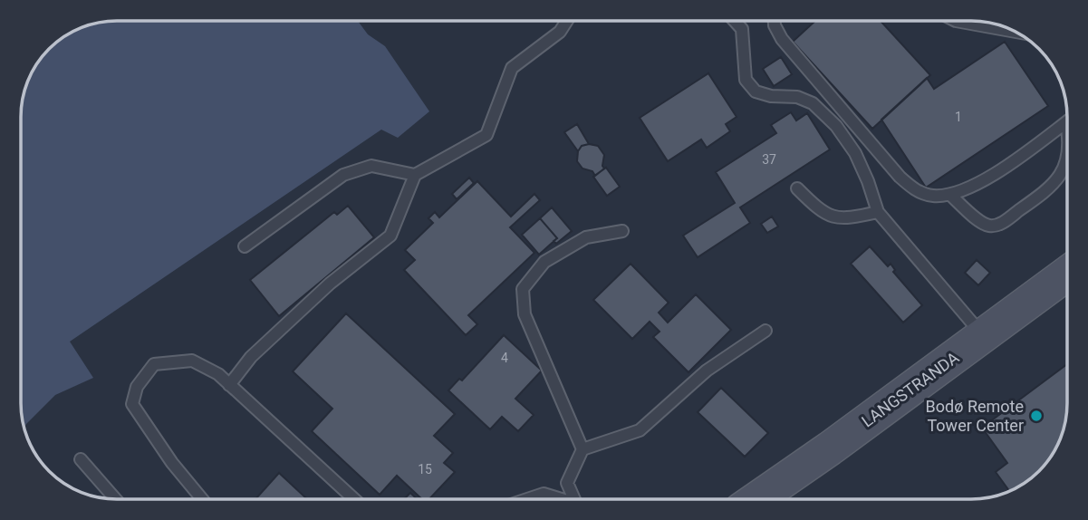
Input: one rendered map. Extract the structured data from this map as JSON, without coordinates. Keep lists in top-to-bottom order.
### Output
{
  "streets": {
    "street": ["LANGSTRANDA"]
  },
  "places": ["Bodø Remote Tower Center"],
  "house_numbers": [
    "1",
    "37",
    "4",
    "15"
  ]
}
